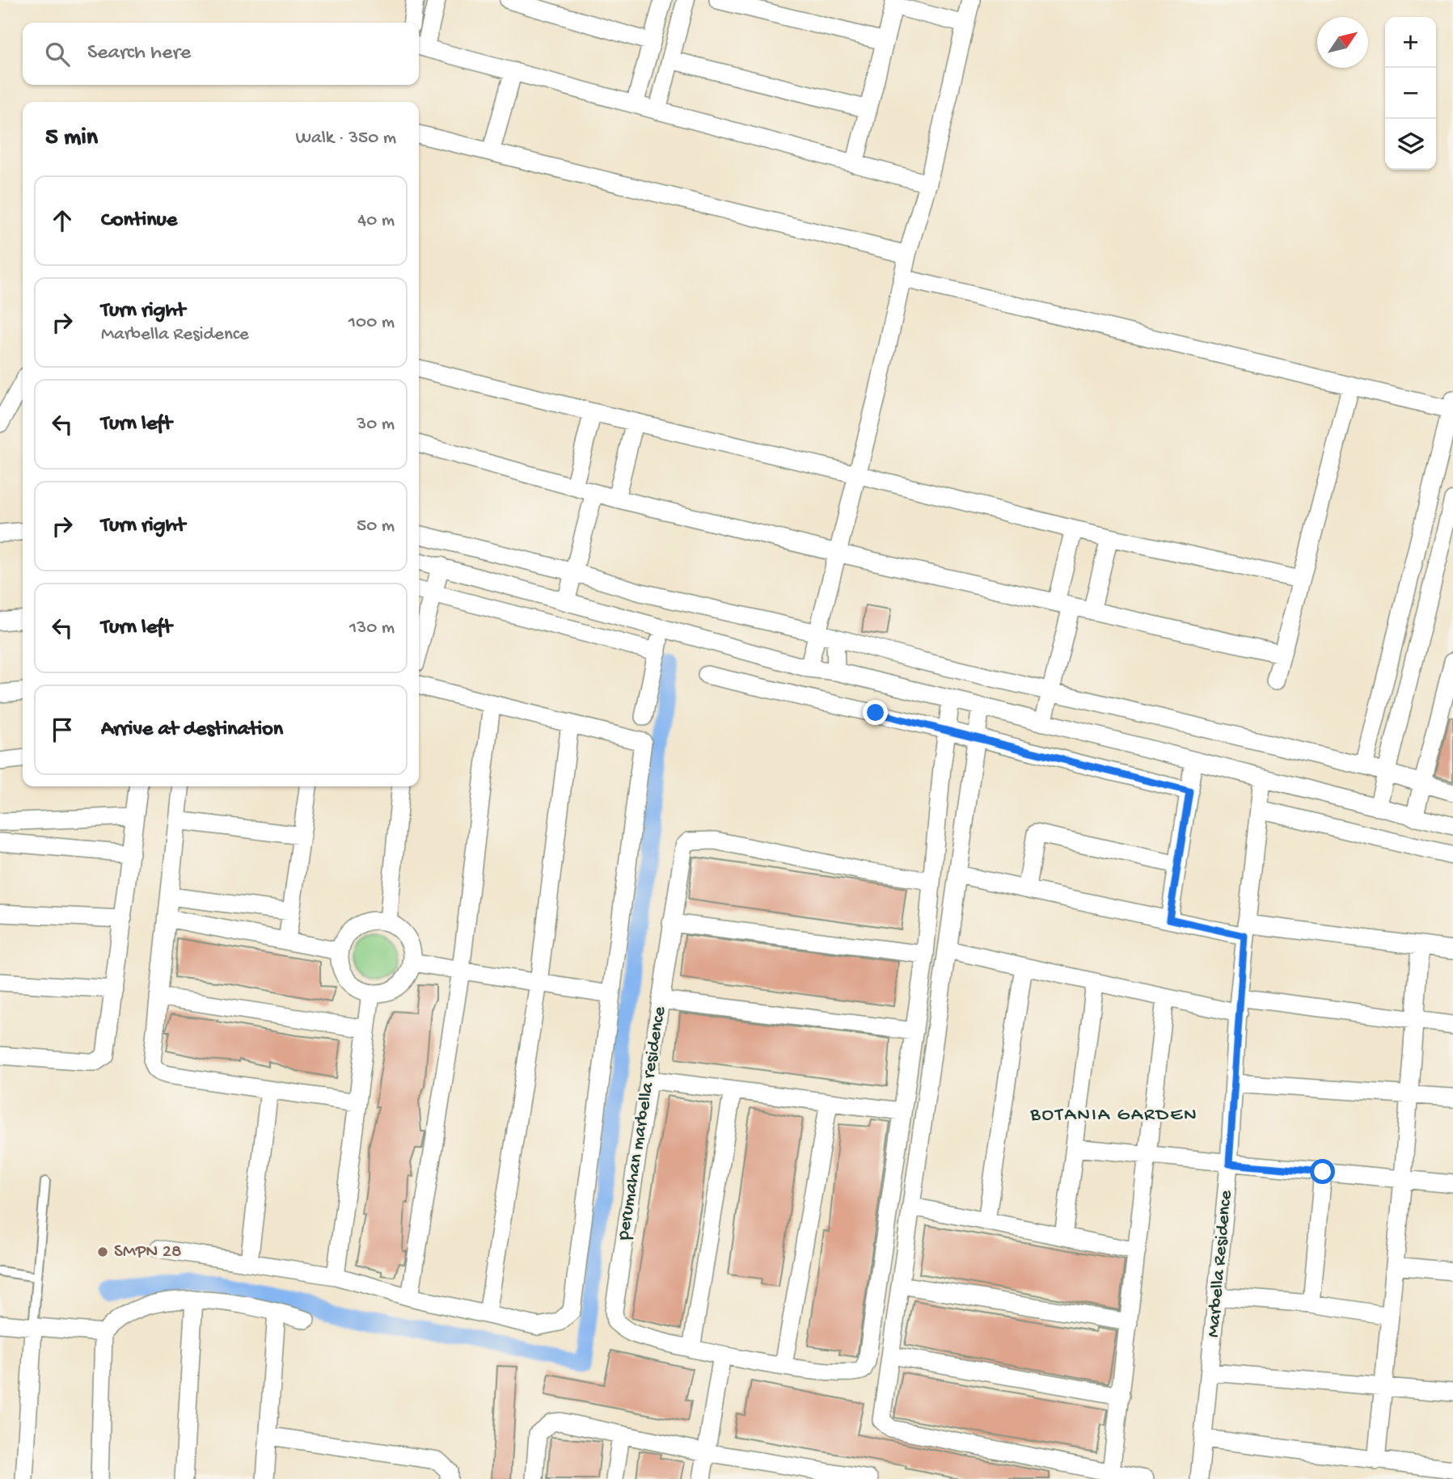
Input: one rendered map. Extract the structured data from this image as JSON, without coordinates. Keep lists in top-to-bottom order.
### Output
{
  "streets": {
    "street": ["perumahan marbella residence", "Marbella Residence"]
  },
  "districts": ["BOTANIA GARDEN"],
  "places": ["SMPN 28"],
  "north": "top right",
  "page": {
    "map_buttons": ["+", "−"],
    "search": "Search here",
    "heading": ["5 min", "Walk · 350 m"],
    "list": [
      ["Continue", "40 m"],
      ["Turn right", "Marbella Residence", "100 m"],
      ["Turn left", "30 m"],
      ["Turn right", "50 m"],
      ["Turn left", "130 m"],
      "Arrive at destination"
    ]
  }
}
